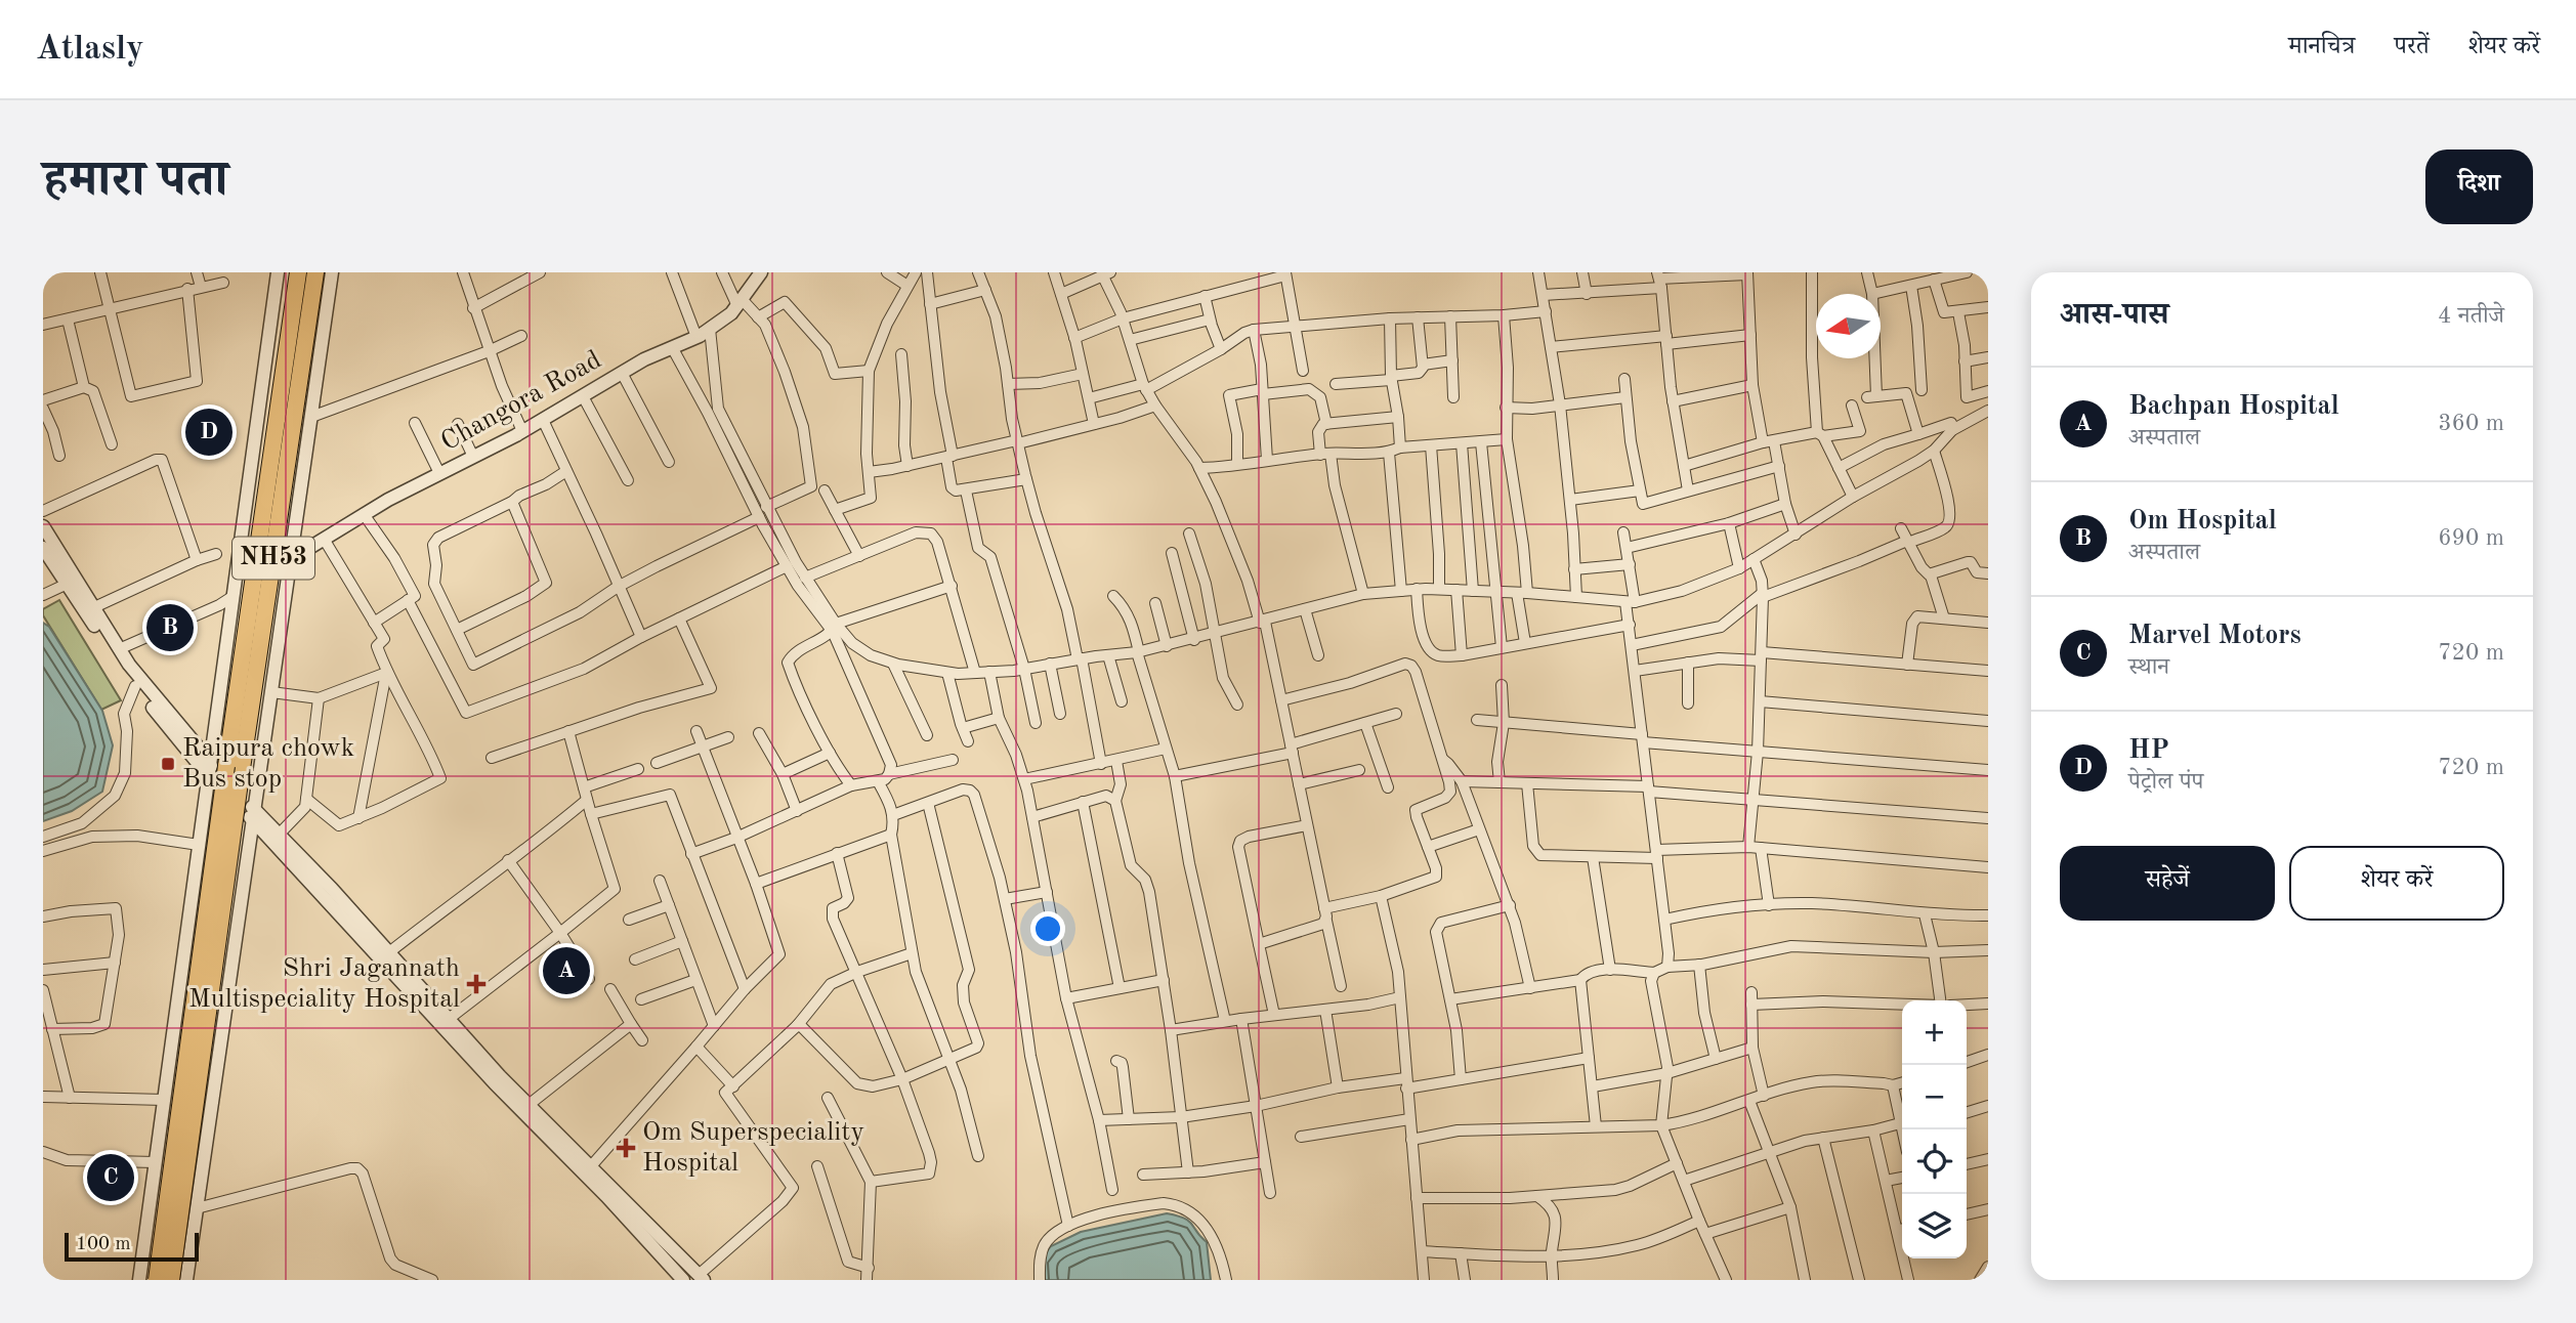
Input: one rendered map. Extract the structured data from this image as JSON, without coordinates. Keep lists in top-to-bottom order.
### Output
{
  "streets": {
    "highway": ["NH53"],
    "street": ["Changora Road"]
  },
  "places": {
    "transit": ["Raipura chowk Bus stop"],
    "health": ["Shri Jagannath Multispeciality Hospital", "Om Superspeciality Hospital"]
  },
  "scale_bar": "100 m",
  "north": "left",
  "page": {
    "header": "Atlasly",
    "nav": ["मानचित्र", "परतें", "शेयर करें"],
    "title": "हमारा पता",
    "buttons": [
      "दिशा",
      ["सहेजें", "शेयर करें"]
    ],
    "heading": ["आस-पास", "4 नतीजे"],
    "list": [
      {
        "mark": "A",
        "name": "Bachpan Hospital",
        "note": "अस्पताल",
        "value": "360 m"
      },
      {
        "mark": "B",
        "name": "Om Hospital",
        "note": "अस्पताल",
        "value": "690 m"
      },
      {
        "mark": "C",
        "name": "Marvel Motors",
        "note": "स्थान",
        "value": "720 m"
      },
      {
        "mark": "D",
        "name": "HP",
        "note": "पेट्रोल पंप",
        "value": "720 m"
      }
    ],
    "pins": [
      "D",
      "B",
      "A",
      "C"
    ],
    "map_buttons": ["+", "−"],
    "scale": "100 m"
  }
}
